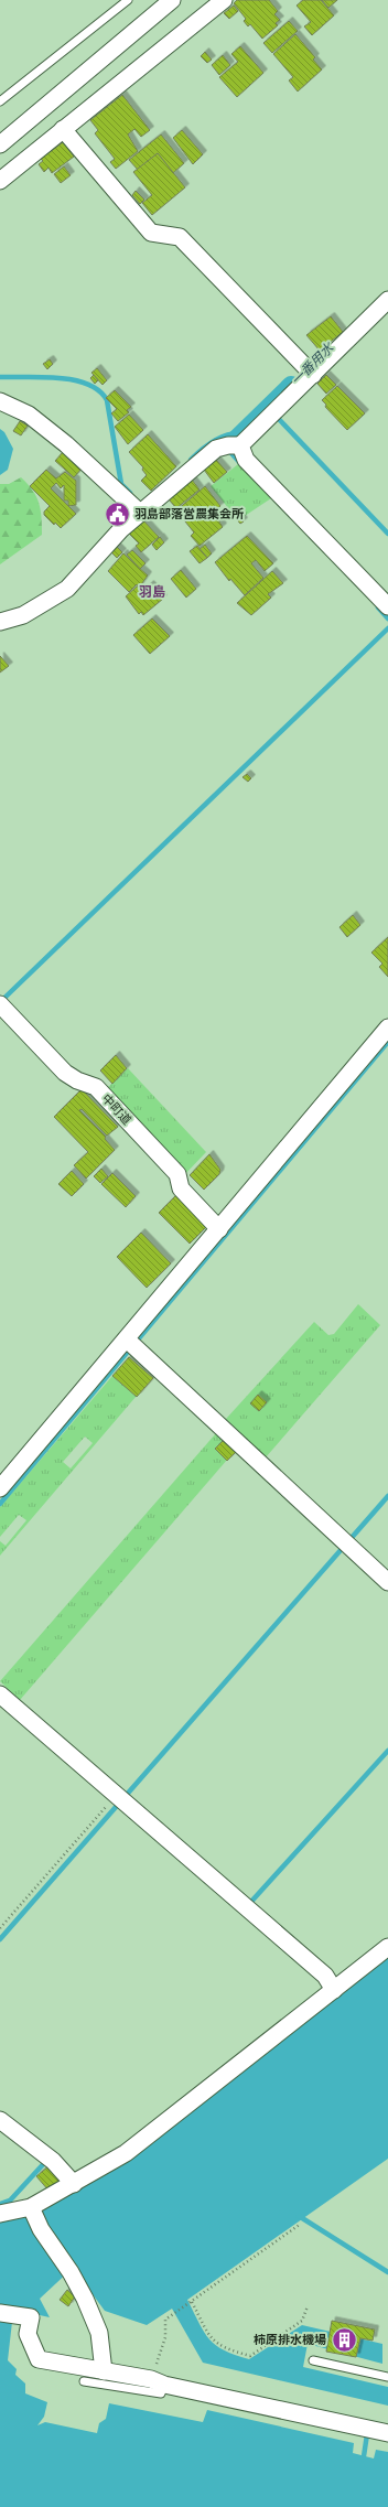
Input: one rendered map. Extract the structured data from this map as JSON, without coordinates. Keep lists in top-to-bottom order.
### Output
{
  "streets": {
    "street": ["中町道"]
  },
  "districts": ["羽島"],
  "water": ["一番用水"],
  "places": {
    "public building": ["羽島部落営農集会所"],
    "building": ["柿原排水機場"]
  }
}
